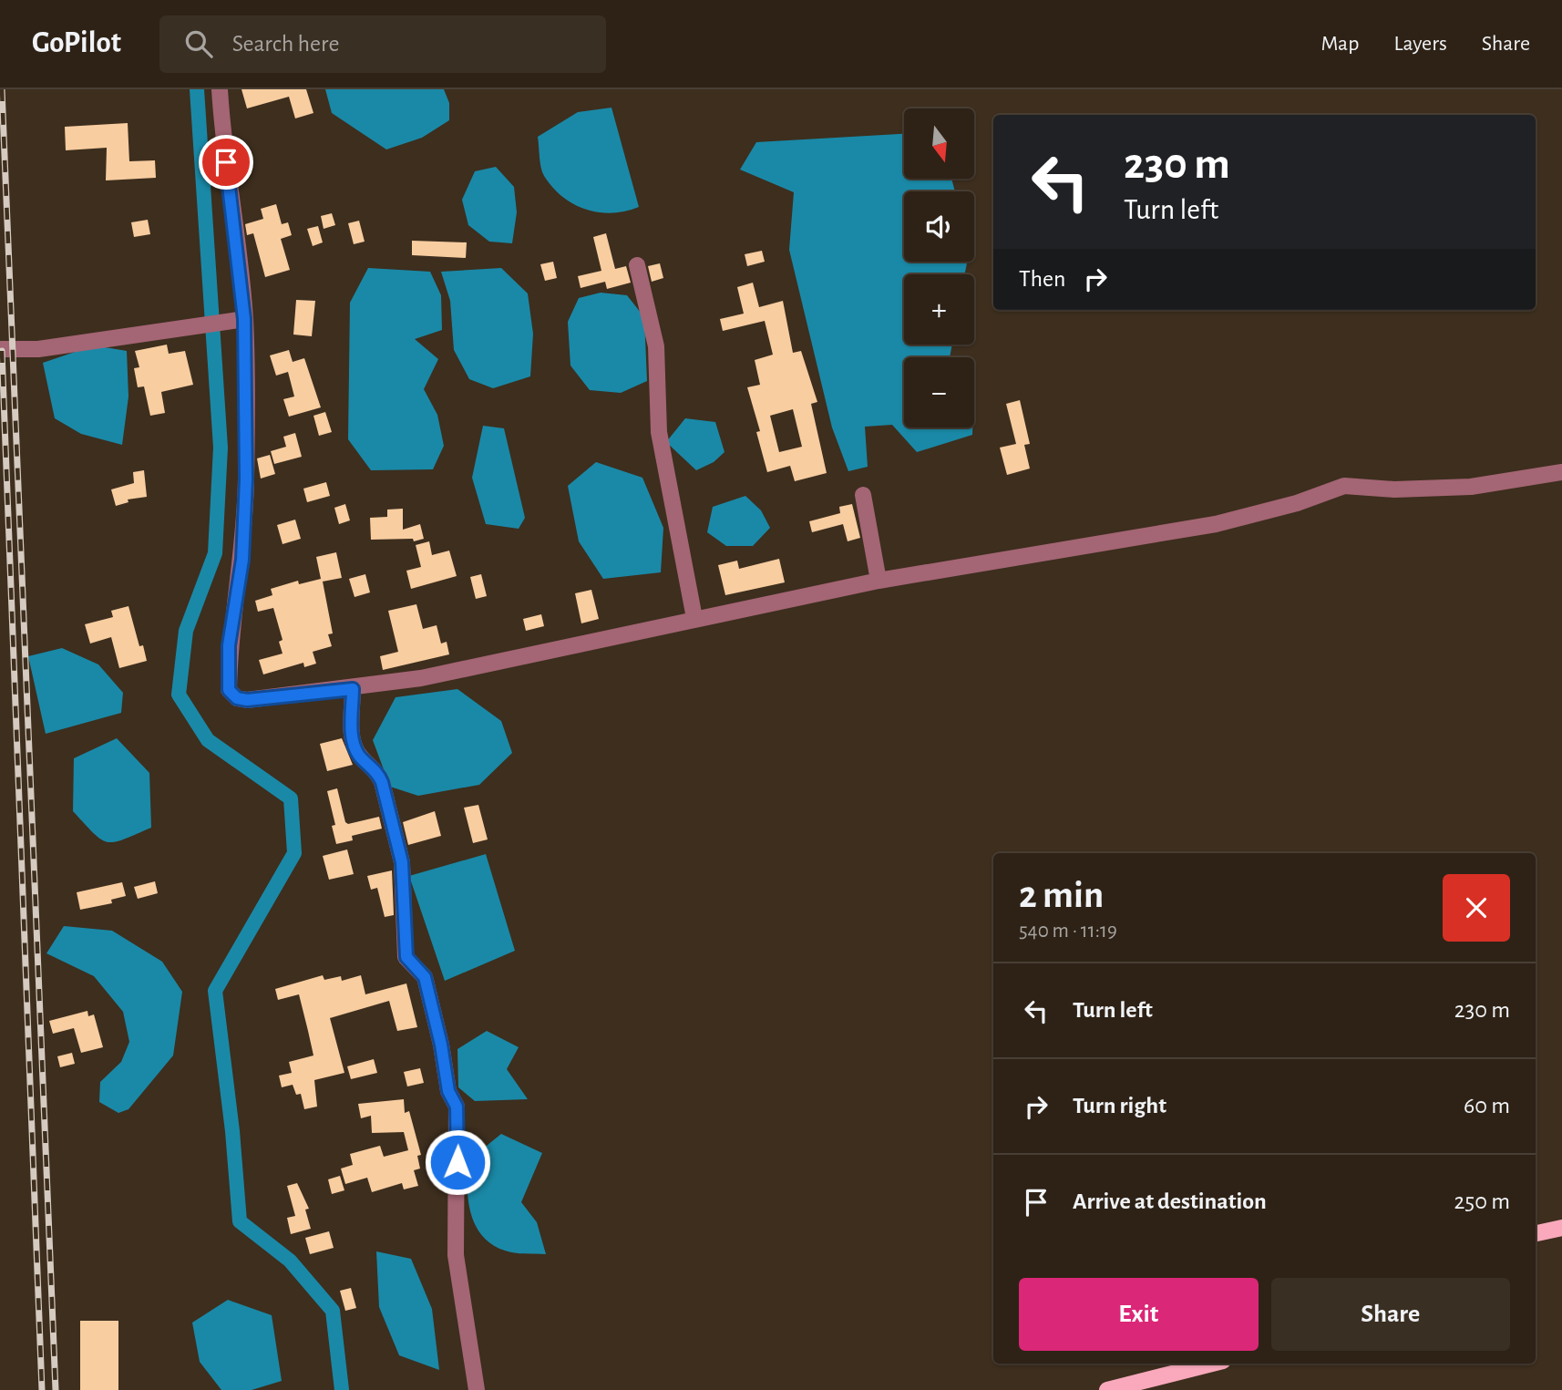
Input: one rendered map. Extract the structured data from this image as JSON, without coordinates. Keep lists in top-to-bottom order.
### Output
{
  "north": "bottom",
  "page": {
    "header": "GoPilot",
    "search": "Search here",
    "nav": ["Map", "Layers", "Share"],
    "map_buttons": ["+", "−"],
    "turn": ["230 m", "Turn left"],
    "then": "Then",
    "heading": ["2 min", "540 m · 11:19"],
    "list": [
      {
        "name": "Turn left",
        "value": "230 m"
      },
      {
        "name": "Turn right",
        "value": "60 m"
      },
      {
        "name": "Arrive at destination",
        "value": "250 m"
      }
    ],
    "buttons": ["Exit", "Share"]
  }
}
